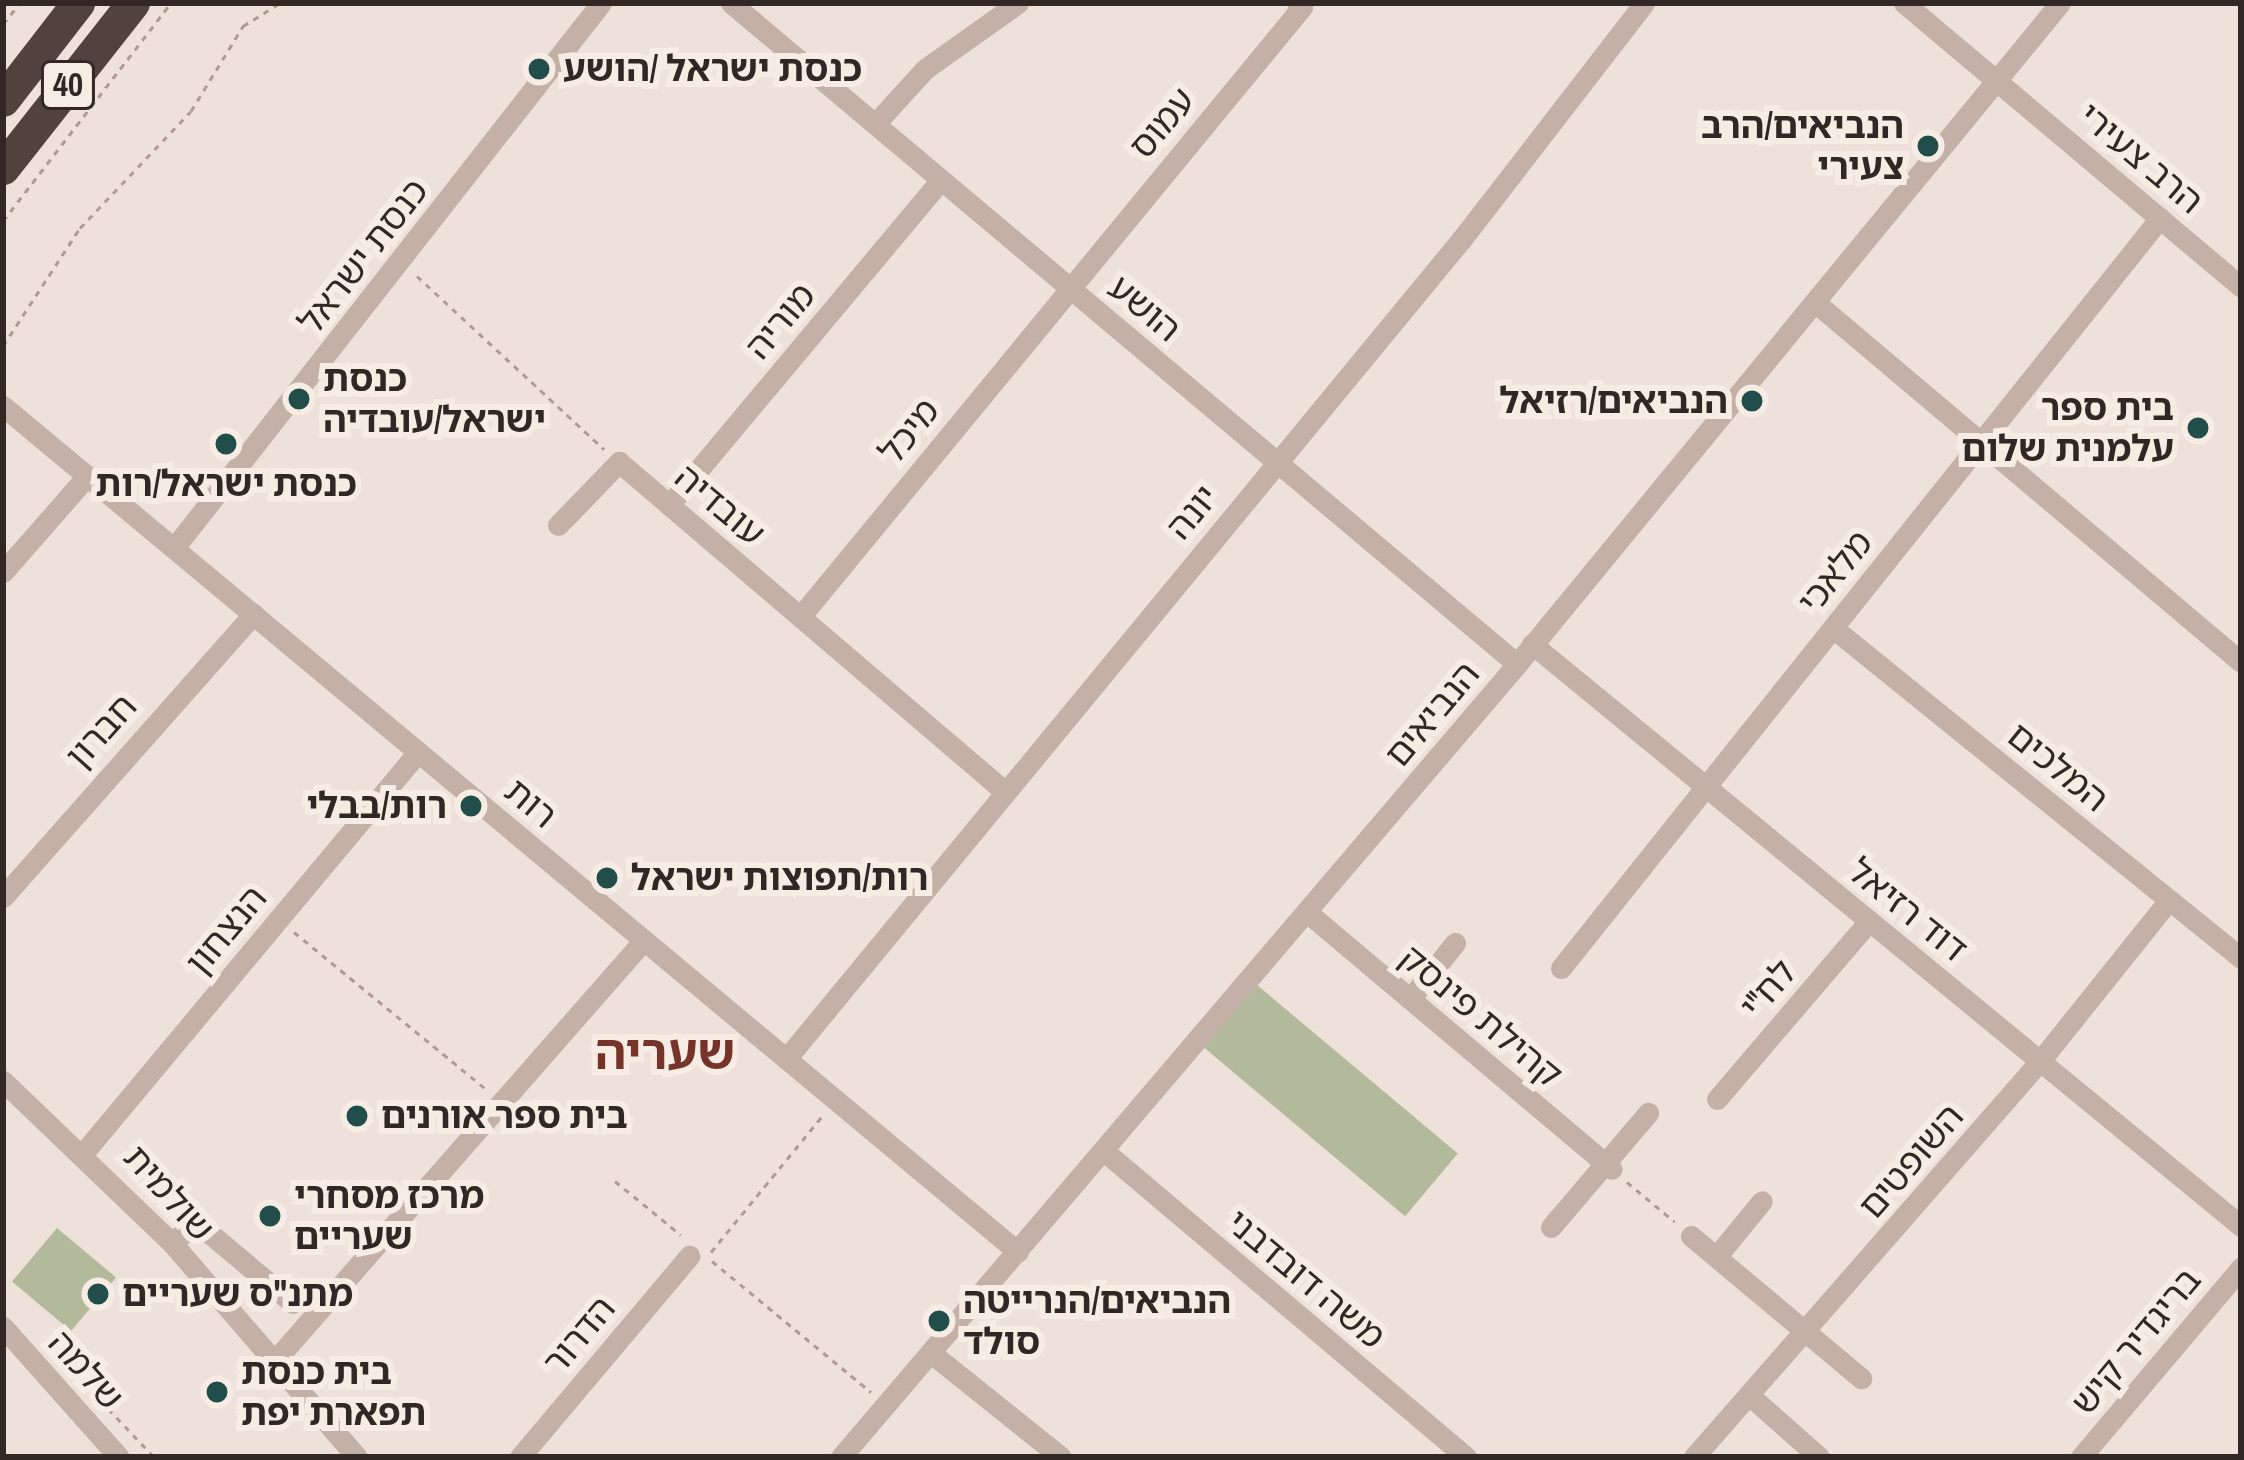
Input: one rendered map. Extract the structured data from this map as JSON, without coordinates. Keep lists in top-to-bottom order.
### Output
{
  "streets": {
    "highway": ["40"],
    "street": [
      "עמוס",
      "הרב צעירי",
      "כנסת ישראל",
      "הושע",
      "מוריה",
      "מיכל",
      "עובדיה",
      "יונה",
      "מלאכי",
      "הנביאים",
      "חברון",
      "המלכים",
      "רות",
      "דוד רזיאל",
      "הנצחון",
      "לח\"י",
      "קהילת פינסק",
      "השופטים",
      "שולמית",
      "משה דובדבני",
      "הדרור",
      "בריגדיר קיש",
      "שלמה"
    ]
  },
  "crossings": [
    ["עמוס", "הושע"],
    ["עמוס", "מיכל"],
    ["הרב צעירי", "מלאכי"],
    ["הרב צעירי", "הנביאים"],
    ["כנסת ישראל", "עובדיה"],
    ["כנסת ישראל", "רות"],
    ["הושע", "מוריה"],
    ["הושע", "מיכל"],
    ["הושע", "יונה"],
    ["הושע", "הנביאים"],
    ["מוריה", "עובדיה"],
    ["מיכל", "עובדיה"],
    ["עובדיה", "יונה"],
    ["יונה", "רות"],
    ["מלאכי", "המלכים"],
    ["מלאכי", "דוד רזיאל"],
    ["הנביאים", "רות"],
    ["הנביאים", "דוד רזיאל"],
    ["הנביאים", "קהילת פינסק"],
    ["הנביאים", "משה דובדבני"],
    ["חברון", "רות"],
    ["המלכים", "השופטים"],
    ["רות", "הנצחון"],
    ["דוד רזיאל", "לח\"י"],
    ["דוד רזיאל", "השופטים"],
    ["הנצחון", "שולמית"]
  ],
  "districts": ["שעריה"],
  "places": [
    "כנסת ישראל /הושע",
    "הנביאים/הרב צעירי",
    "כנסת ישראל/עובדיה",
    "הנביאים/רזיאל",
    "בית ספר עלמנית שלום",
    "כנסת ישראל/רות",
    "רות/בבלי",
    "רות/תפוצות ישראל",
    "בית ספר אורנים",
    "מרכז מסחרי שעריים",
    "מתנ\"ס שעריים",
    "הנביאים/הנרייטה סולד",
    "בית כנסת תפארת יפת"
  ]
}
